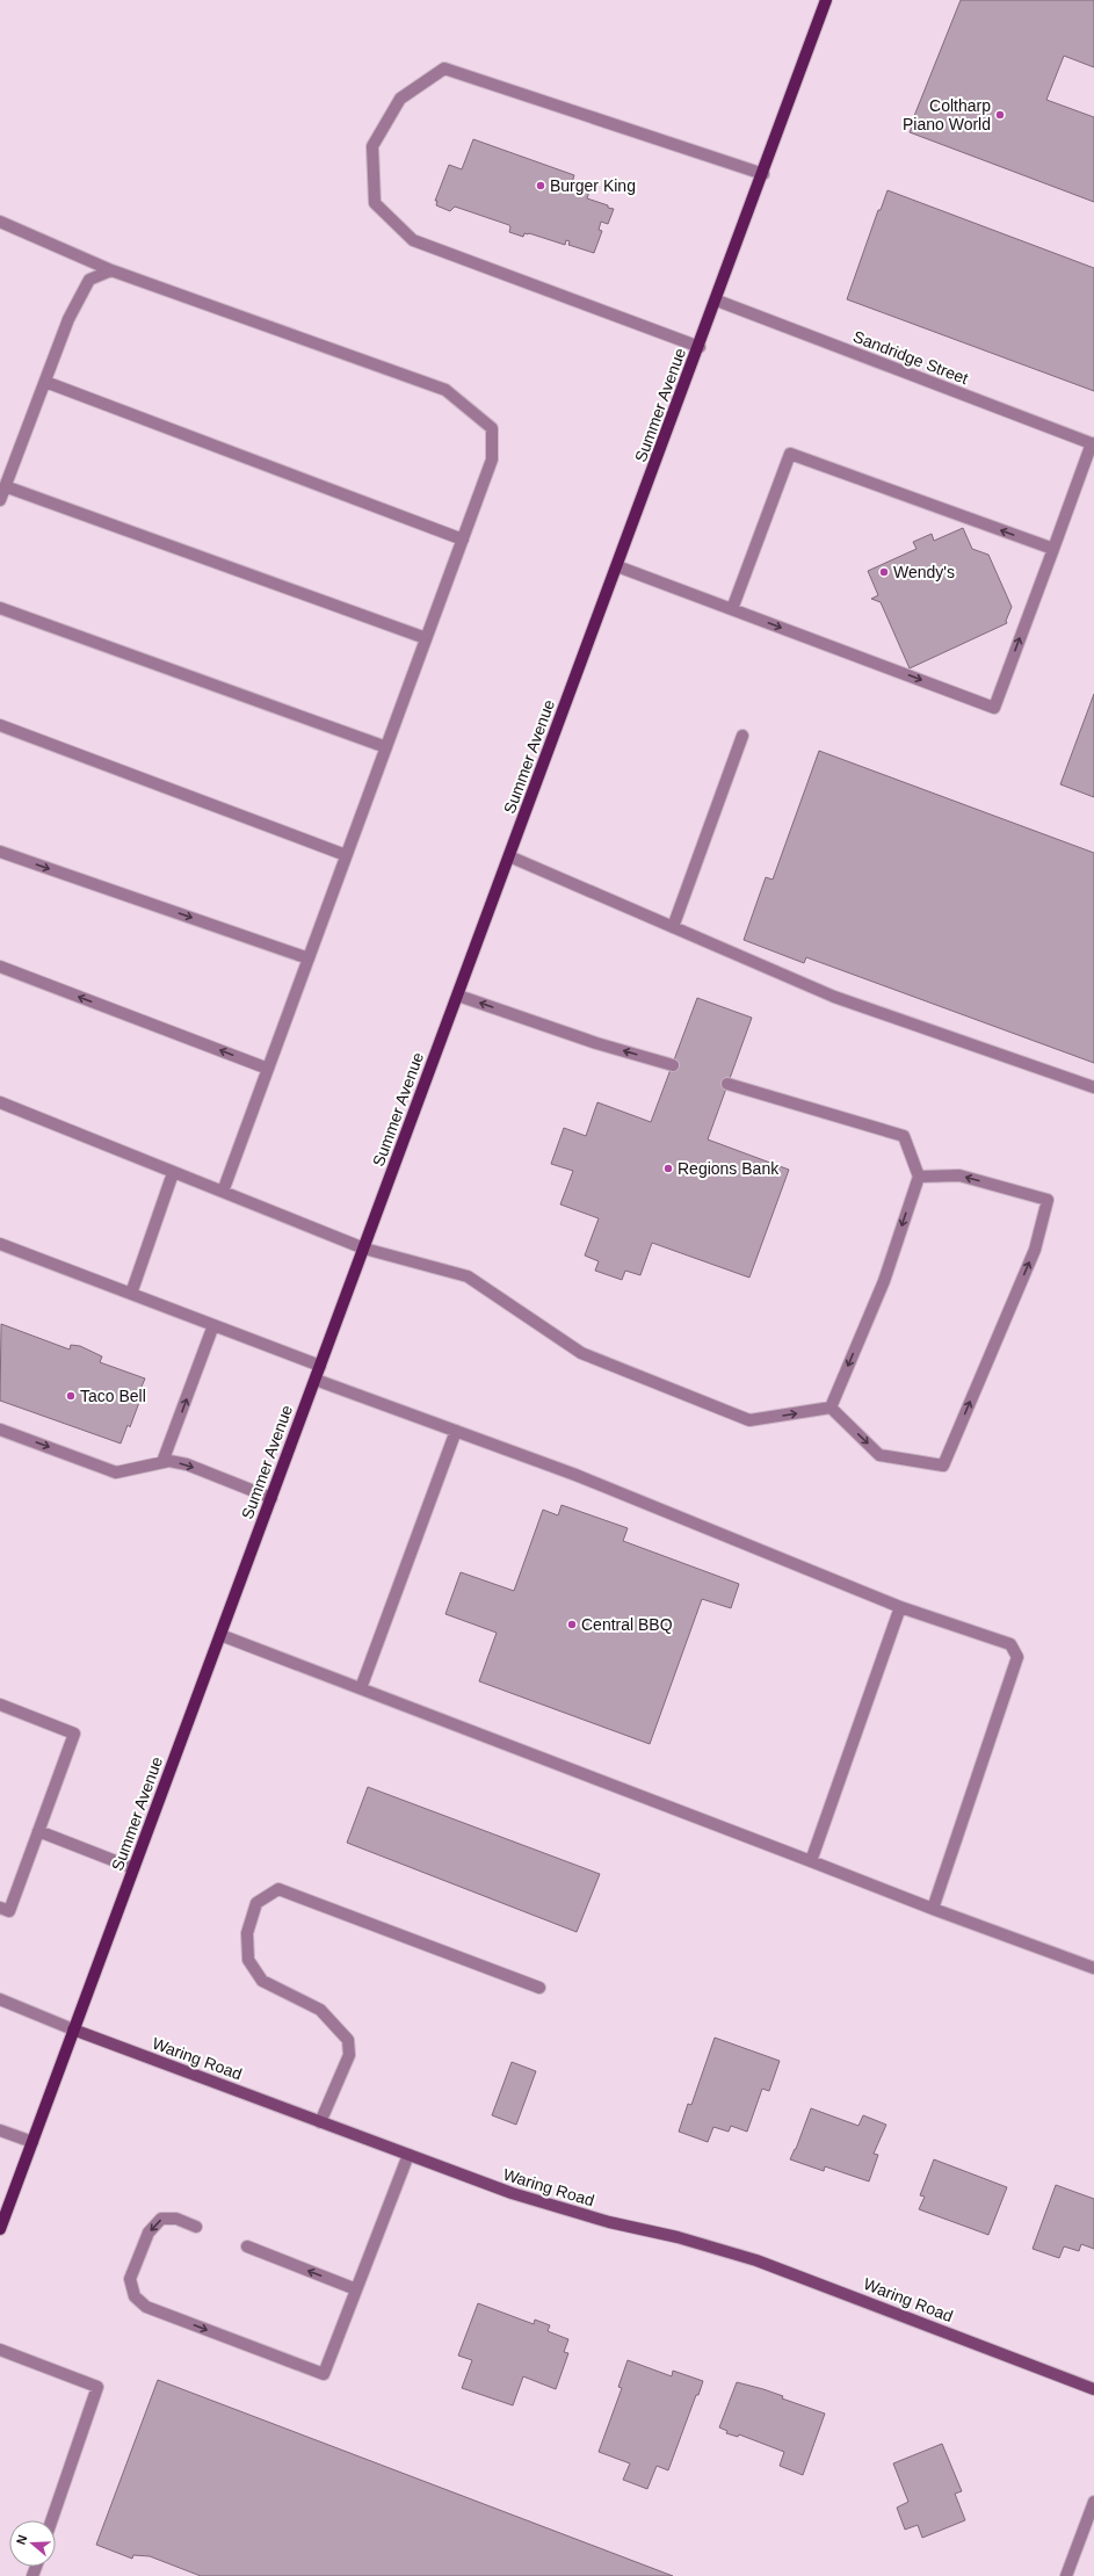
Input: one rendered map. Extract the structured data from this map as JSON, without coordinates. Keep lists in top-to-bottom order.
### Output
{
  "streets": {
    "main road": ["Summer Avenue", "Waring Road"],
    "street": ["Sandridge Street"]
  },
  "crossings": [
    ["Sandridge Street", "Summer Avenue"],
    ["Summer Avenue", "Waring Road"]
  ],
  "places": [
    "Coltharp Piano World",
    "Burger King",
    "Wendy's",
    "Regions Bank",
    "Taco Bell",
    "Central BBQ"
  ],
  "north": "left"
}
